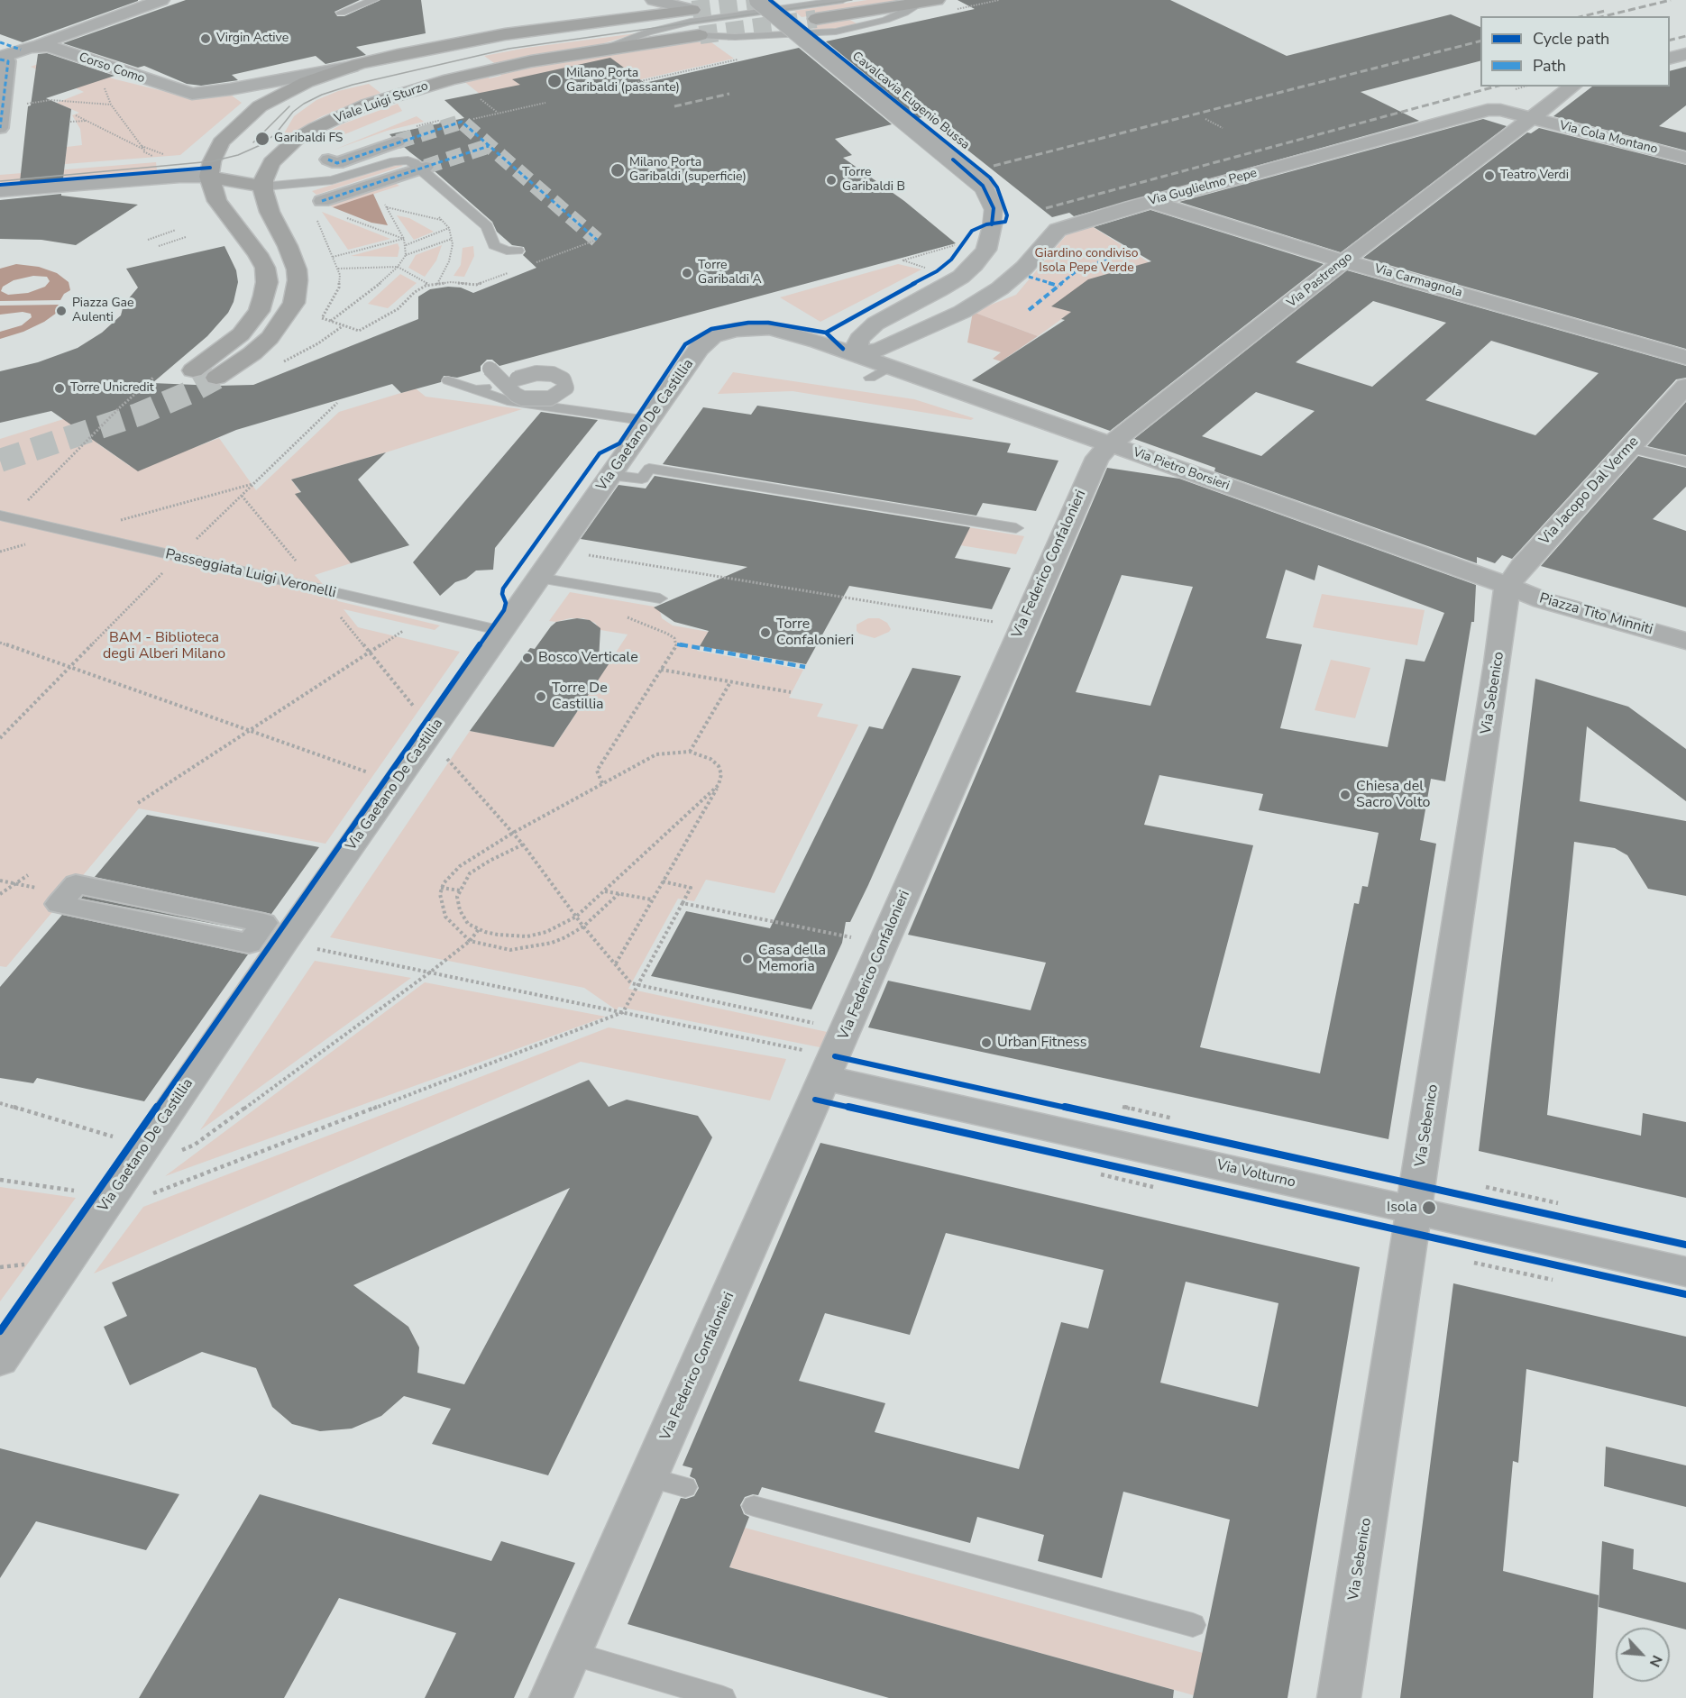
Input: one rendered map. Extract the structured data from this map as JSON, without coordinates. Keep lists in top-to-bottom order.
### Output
{
  "streets": {
    "main road": ["Viale Luigi Sturzo"],
    "street": [
      "Corso Como",
      "Cavalcavia Eugenio Bussa",
      "Via Cola Montano",
      "Via Guglielmo Pepe",
      "Via Pastrengo",
      "Via Carmagnola",
      "Via Gaetano De Castillia",
      "Via Pietro Borsieri",
      "Via Jacopo Dal Verme",
      "Via Federico Confalonieri",
      "Piazza Tito Minniti",
      "Via Sebenico",
      "Via Volturno"
    ],
    "lane": ["Passeggiata Luigi Veronelli"]
  },
  "crossings": [
    ["Cavalcavia Eugenio Bussa", "Via Guglielmo Pepe"],
    ["Cavalcavia Eugenio Bussa", "Via Gaetano De Castillia"],
    ["Cavalcavia Eugenio Bussa", "Via Pietro Borsieri"],
    ["Via Cola Montano", "Via Guglielmo Pepe"],
    ["Via Cola Montano", "Via Pastrengo"],
    ["Via Guglielmo Pepe", "Via Pastrengo"],
    ["Via Guglielmo Pepe", "Via Carmagnola"],
    ["Via Guglielmo Pepe", "Via Gaetano De Castillia"],
    ["Via Guglielmo Pepe", "Via Pietro Borsieri"],
    ["Via Pastrengo", "Via Carmagnola"],
    ["Via Pastrengo", "Via Pietro Borsieri"],
    ["Via Pastrengo", "Via Federico Confalonieri"],
    ["Via Gaetano De Castillia", "Via Pietro Borsieri"],
    ["Via Gaetano De Castillia", "Passeggiata Luigi Veronelli"],
    ["Via Pietro Borsieri", "Via Jacopo Dal Verme"],
    ["Via Pietro Borsieri", "Via Federico Confalonieri"],
    ["Via Pietro Borsieri", "Piazza Tito Minniti"],
    ["Via Pietro Borsieri", "Via Sebenico"],
    ["Via Jacopo Dal Verme", "Piazza Tito Minniti"],
    ["Via Jacopo Dal Verme", "Via Sebenico"],
    ["Via Federico Confalonieri", "Via Volturno"],
    ["Piazza Tito Minniti", "Via Sebenico"],
    ["Via Sebenico", "Via Volturno"]
  ],
  "parks": ["Giardino condiviso Isola Pepe Verde", "BAM - Biblioteca degli Alberi Milano"],
  "places": [
    "Virgin Active",
    "Milano Porta Garibaldi (passante)",
    "Garibaldi FS",
    "Milano Porta Garibaldi (superficie)",
    "Teatro Verdi",
    "Torre Garibaldi B",
    "Torre Garibaldi A",
    "Piazza Gae Aulenti",
    "Torre Unicredit",
    "Torre Confalonieri",
    "Bosco Verticale",
    "Torre De Castillia",
    "Chiesa del Sacro Volto",
    "Casa della Memoria",
    "Urban Fitness",
    "Isola"
  ],
  "legend": ["Cycle path", "Path"],
  "north": "bottom right"
}
